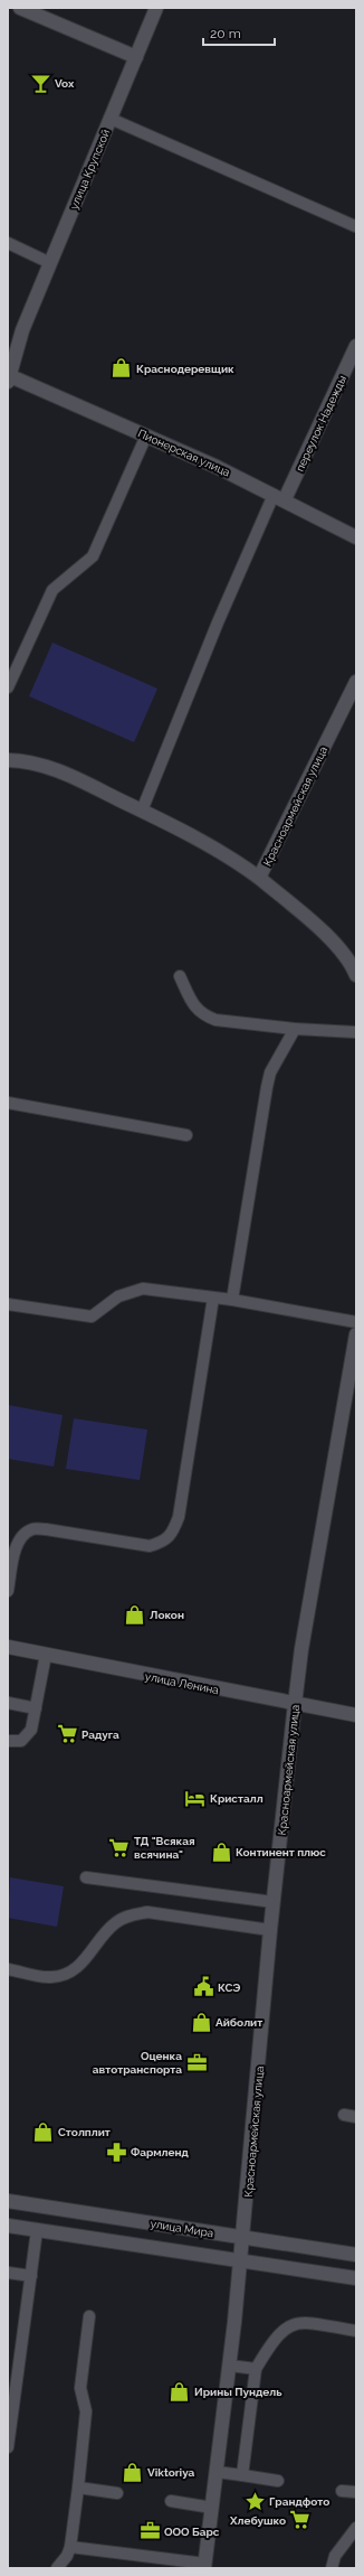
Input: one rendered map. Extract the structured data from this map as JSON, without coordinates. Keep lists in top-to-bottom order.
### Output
{
  "streets": {
    "street": [
      "улица Крупской",
      "переулок Надежды",
      "Пионерская улица",
      "Красноармейская улица",
      "улица Ленина",
      "улица Мира"
    ]
  },
  "crossings": [
    ["улица Крупской", "Пионерская улица"],
    ["переулок Надежды", "Пионерская улица"],
    ["Красноармейская улица", "улица Ленина"],
    ["Красноармейская улица", "улица Мира"]
  ],
  "places": {
    "bar": ["Vox"],
    "shop": [
      "Краснодеревщик",
      "Локон",
      "Континент плюс",
      "Айболит",
      "Столплит",
      "Ирины Пундель",
      "Viktoriya"
    ],
    "supermarket": ["Радуга", "ТД \"Всякая всячина\"", "Хлебушко"],
    "hotel": ["Кристалл"],
    "public building": ["КСЭ"],
    "office": ["Оценка автотранспорта", "ООО Барс"],
    "pharmacy": ["Фармленд"],
    "place": ["Грандфото"]
  },
  "scale_bar": "20 m"
}
